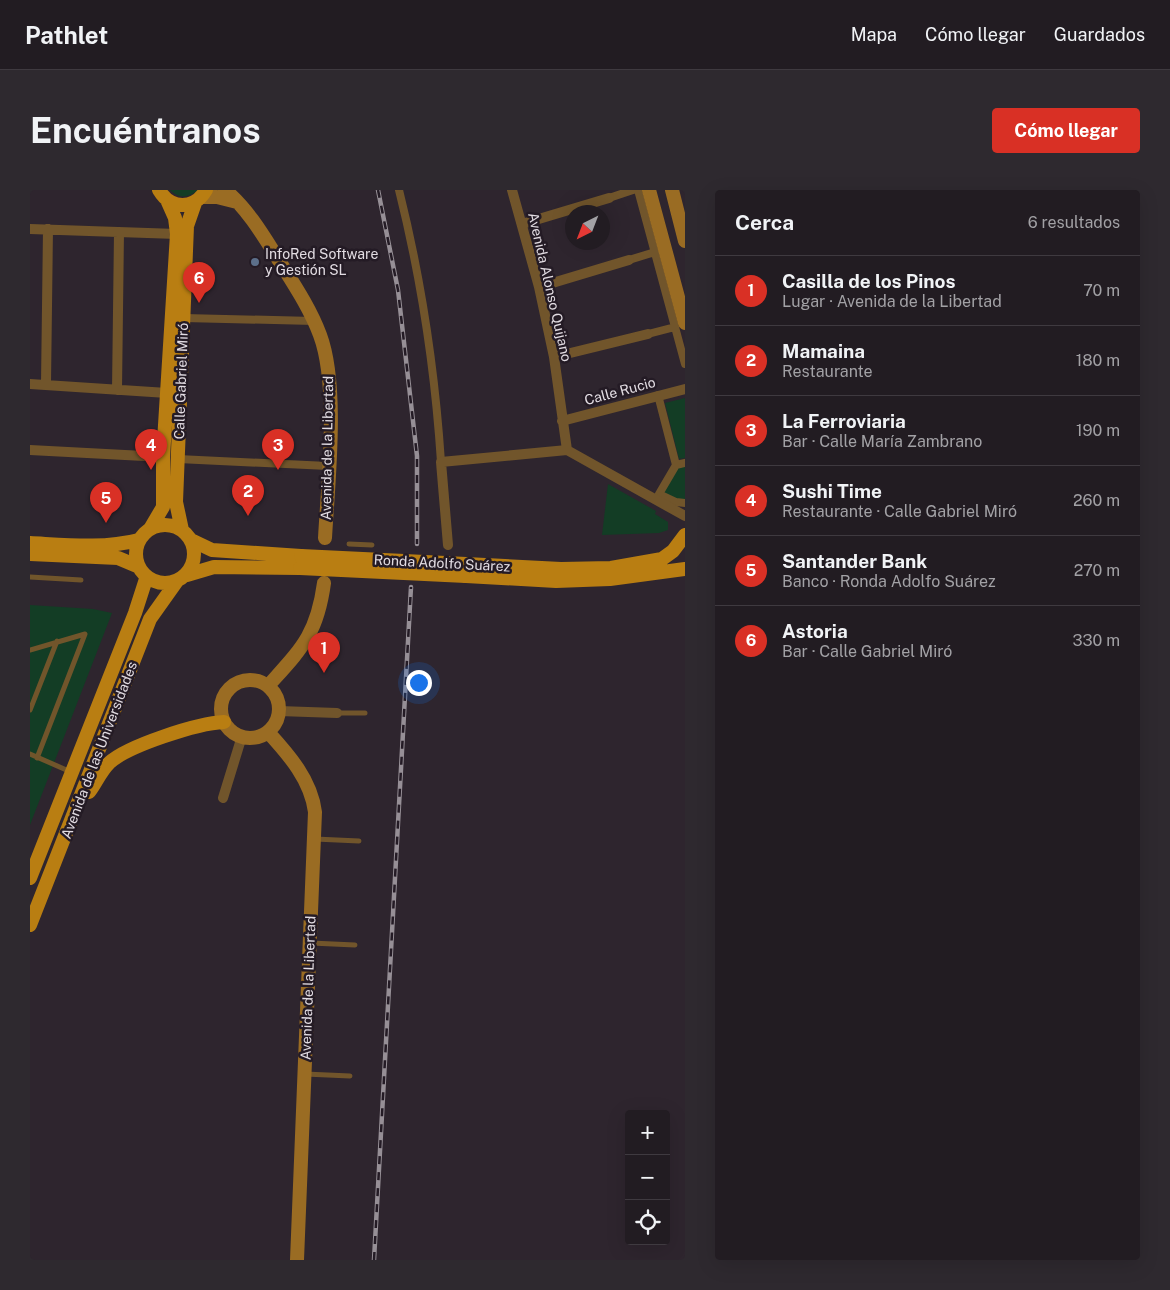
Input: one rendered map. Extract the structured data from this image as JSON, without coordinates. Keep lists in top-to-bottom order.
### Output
{
  "streets": {
    "main road": [
      "Calle Gabriel Miró",
      "Avenida de la Libertad",
      "Ronda Adolfo Suárez",
      "Avenida de las Universidades"
    ],
    "street": ["Avenida Alonso Quijano", "Calle Rucio"]
  },
  "crossings": [
    ["Avenida Alonso Quijano", "Calle Rucio"],
    ["Calle Gabriel Miró", "Ronda Adolfo Suárez"],
    ["Calle Gabriel Miró", "Avenida de las Universidades"],
    ["Ronda Adolfo Suárez", "Avenida de las Universidades"]
  ],
  "places": ["InfoRed Software y Gestión SL"],
  "north": "bottom left",
  "page": {
    "header": "Pathlet",
    "nav": ["Mapa", "Cómo llegar", "Guardados"],
    "buttons": "Cómo llegar",
    "title": "Encuéntranos",
    "heading": ["Cerca", "6 resultados"],
    "list": [
      {
        "mark": "1",
        "name": "Casilla de los Pinos",
        "note": "Lugar · Avenida de la Libertad",
        "value": "70 m"
      },
      {
        "mark": "2",
        "name": "Mamaina",
        "note": "Restaurante",
        "value": "180 m"
      },
      {
        "mark": "3",
        "name": "La Ferroviaria",
        "note": "Bar · Calle María Zambrano",
        "value": "190 m"
      },
      {
        "mark": "4",
        "name": "Sushi Time",
        "note": "Restaurante · Calle Gabriel Miró",
        "value": "260 m"
      },
      {
        "mark": "5",
        "name": "Santander Bank",
        "note": "Banco · Ronda Adolfo Suárez",
        "value": "270 m"
      },
      {
        "mark": "6",
        "name": "Astoria",
        "note": "Bar · Calle Gabriel Miró",
        "value": "330 m"
      }
    ],
    "pins": [
      "6",
      "3",
      "4",
      "2",
      "5",
      "1"
    ],
    "map_buttons": ["+", "−"]
  }
}
